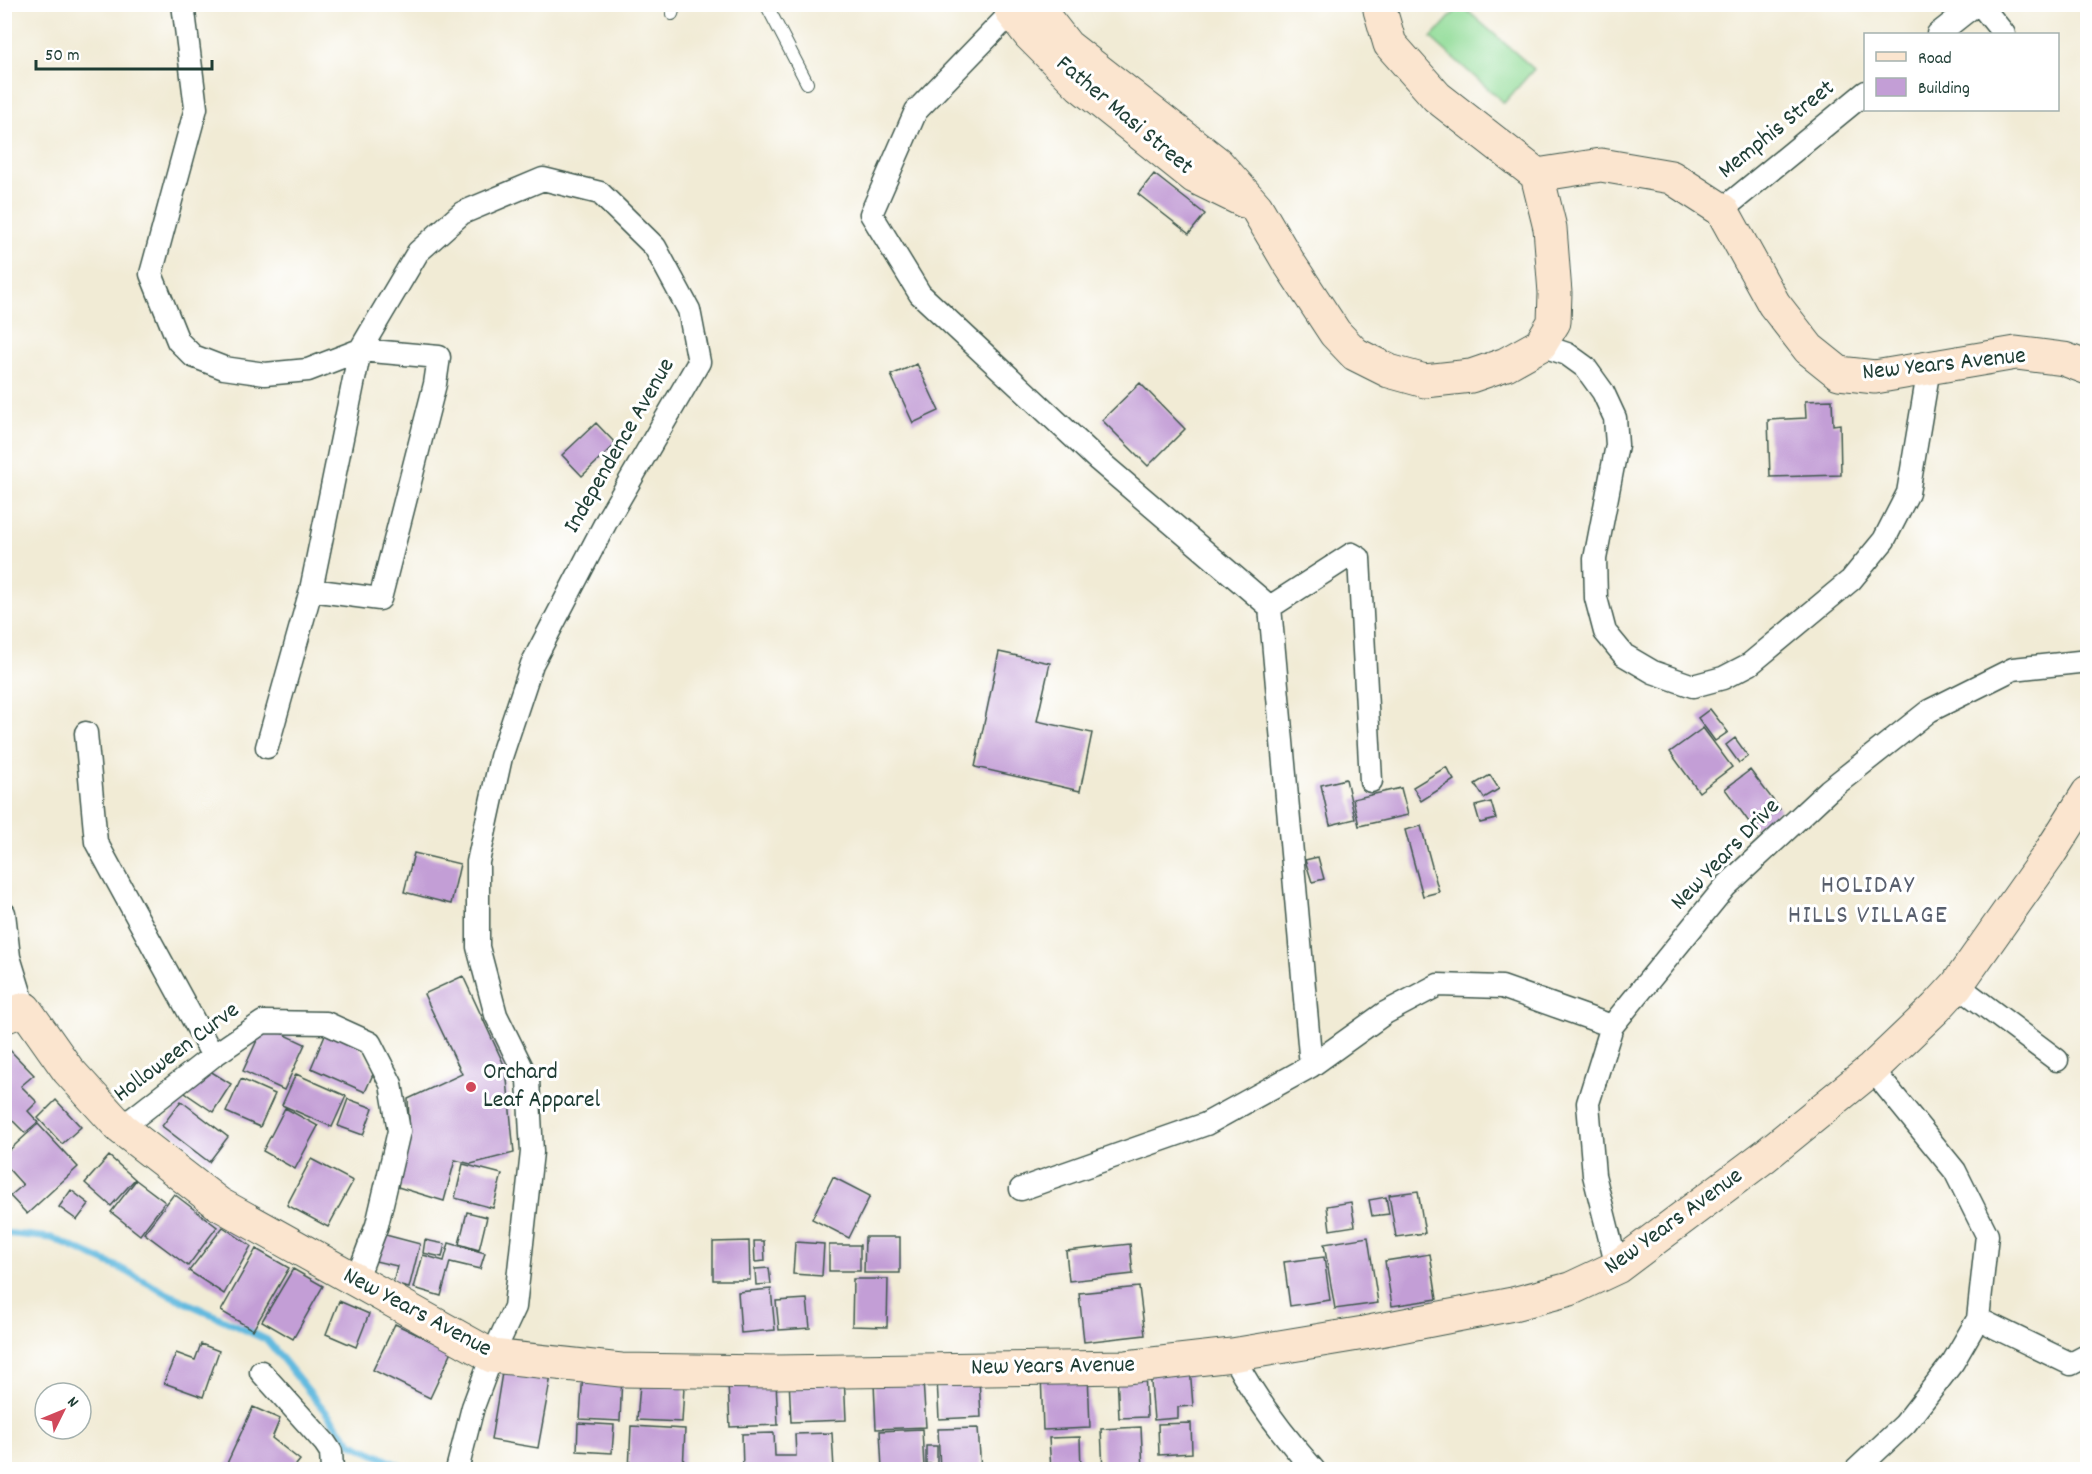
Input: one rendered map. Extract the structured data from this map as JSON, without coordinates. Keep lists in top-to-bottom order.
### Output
{
  "streets": {
    "street": [
      "Father Masi Street",
      "Memphis Street",
      "New Years Avenue",
      "Independence Avenue",
      "New Years Drive",
      "Holloween Curve"
    ]
  },
  "crossings": [
    ["Memphis Street", "New Years Avenue"],
    ["New Years Avenue", "Independence Avenue"],
    ["New Years Avenue", "New Years Drive"],
    ["New Years Avenue", "Holloween Curve"]
  ],
  "districts": ["HOLIDAY HILLS VILLAGE"],
  "places": ["Orchard Leaf Apparel"],
  "legend": ["Road", "Building"],
  "scale_bar": "50 m",
  "north": "top right"
}
